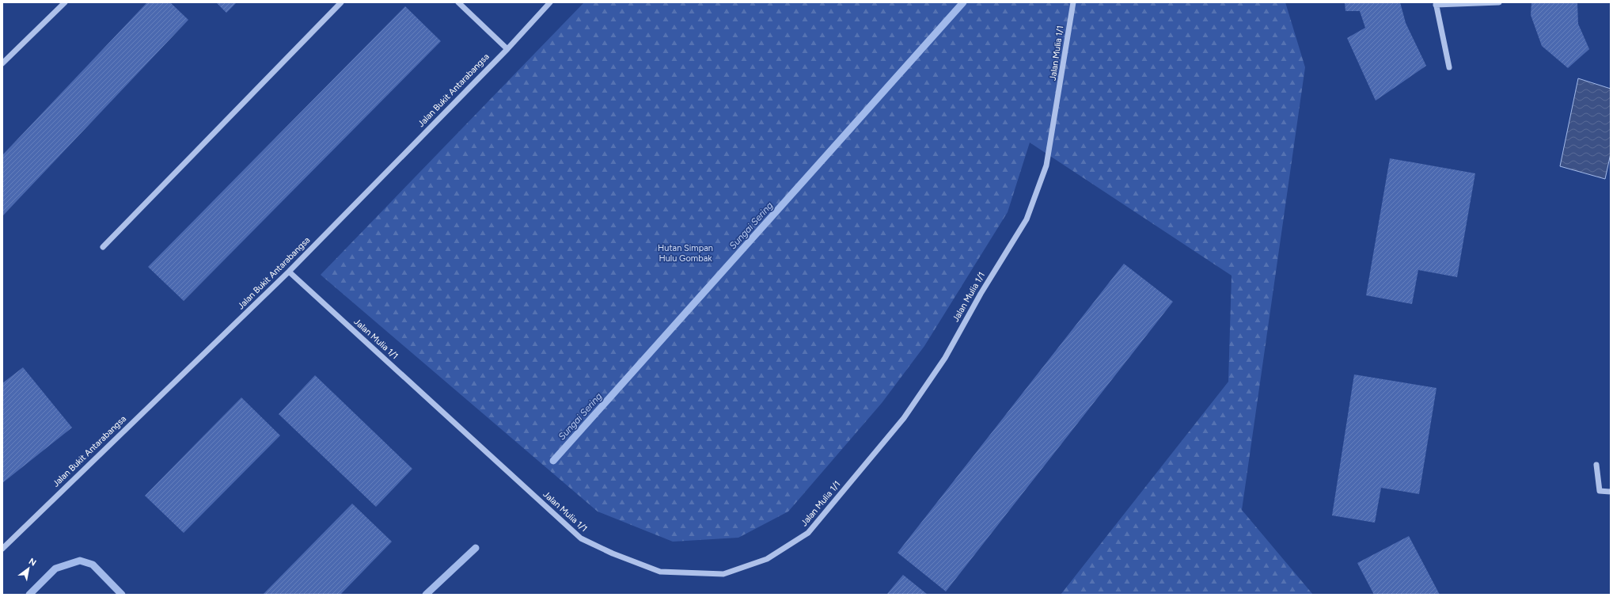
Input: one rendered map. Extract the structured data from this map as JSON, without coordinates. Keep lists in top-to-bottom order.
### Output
{
  "streets": {
    "street": ["Jalan Mulia 1/1", "Jalan Bukit Antarabangsa"]
  },
  "crossings": [
    ["Jalan Mulia 1/1", "Jalan Bukit Antarabangsa"]
  ],
  "water": ["Sungai Sering"],
  "parks": ["Hutan Simpan Hulu Gombak"],
  "north": "top right"
}
